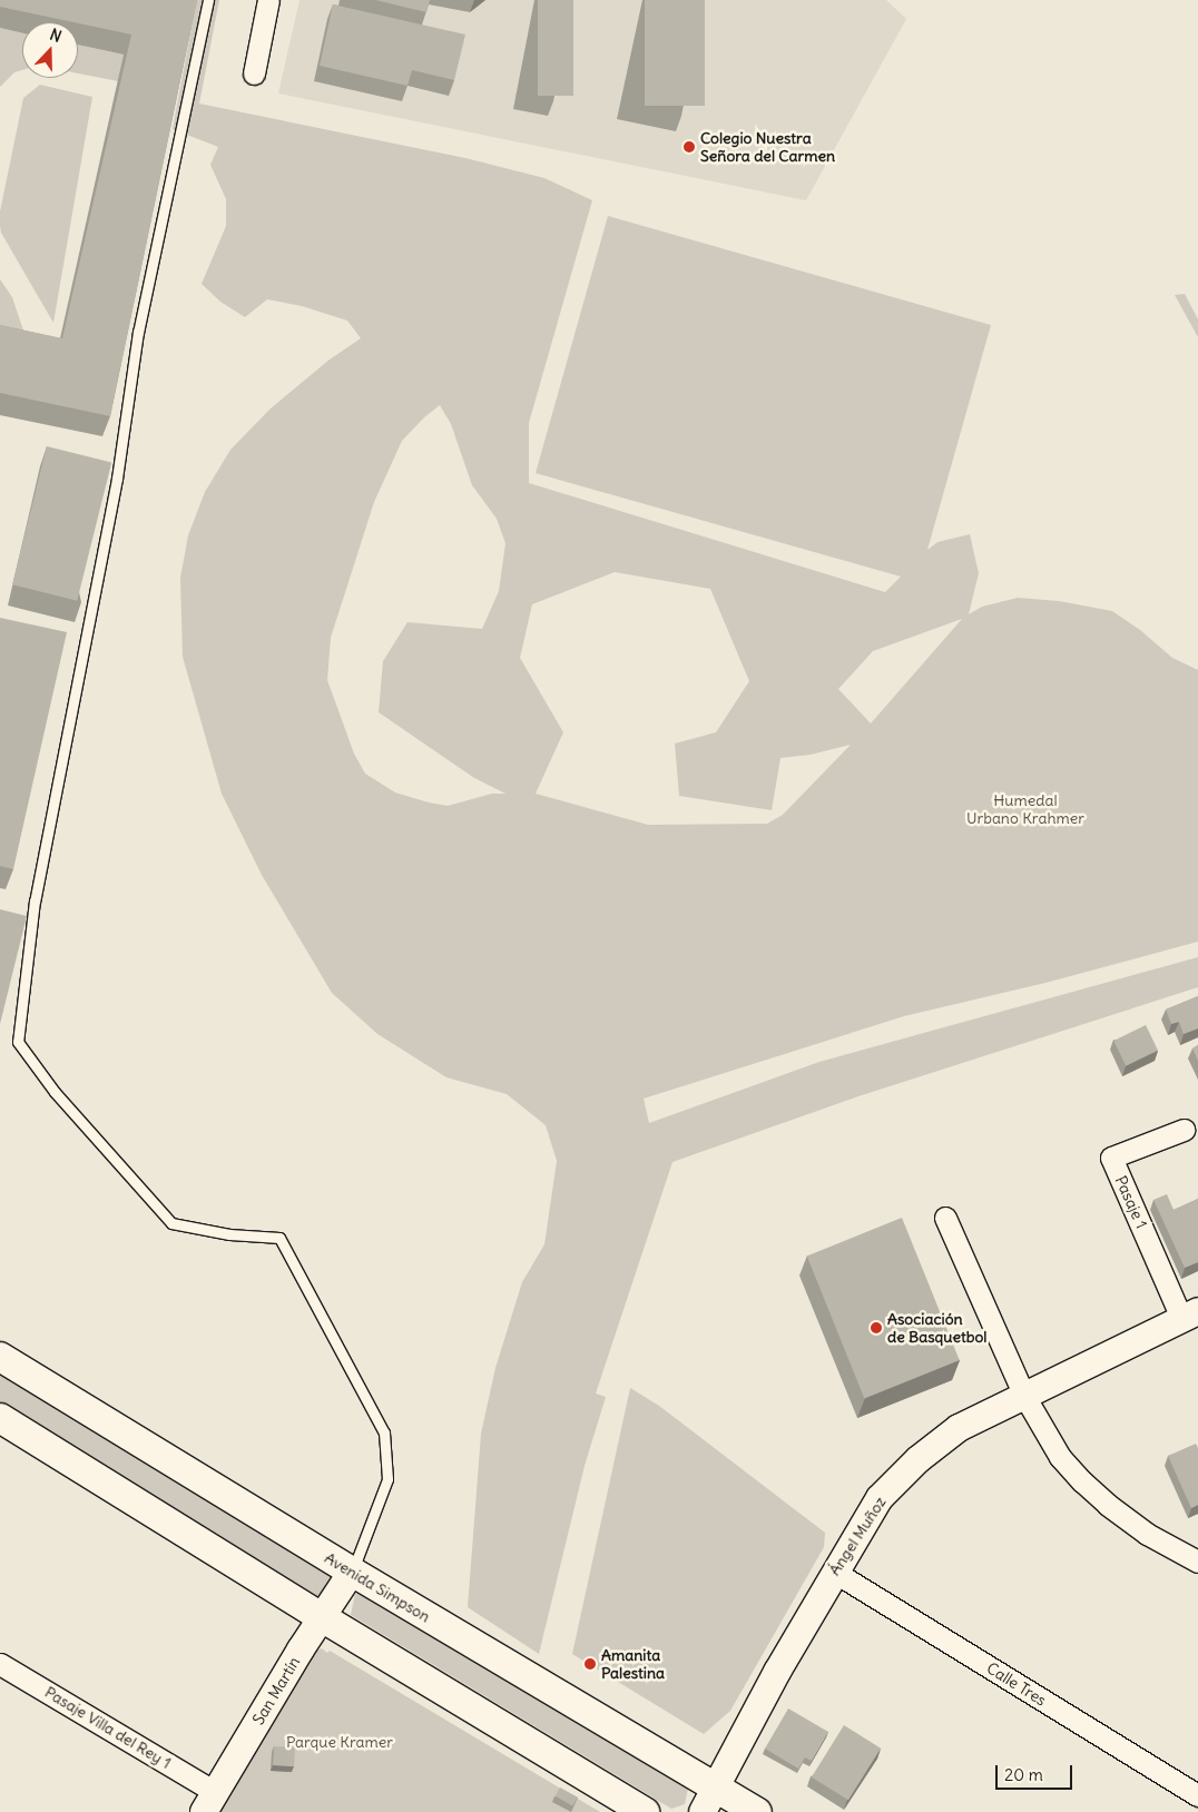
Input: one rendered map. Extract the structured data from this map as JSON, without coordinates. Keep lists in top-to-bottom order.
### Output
{
  "streets": {
    "main road": ["Avenida Simpson"],
    "street": [
      "Pasaje 1",
      "Ángel Muñoz",
      "Calle Tres",
      "San Martín",
      "Pasaje Villa del Rey 1"
    ]
  },
  "crossings": [
    ["Pasaje 1", "Ángel Muñoz"],
    ["Ángel Muñoz", "Avenida Simpson"],
    ["Ángel Muñoz", "Calle Tres"],
    ["Avenida Simpson", "San Martín"],
    ["San Martín", "Pasaje Villa del Rey 1"]
  ],
  "parks": ["Humedal Urbano Krahmer", "Parque Kramer"],
  "places": ["Colegio Nuestra Señora del Carmen", "Asociación de Basquetbol", "Amanita Palestina"],
  "scale_bar": "20 m",
  "north": "top"
}
